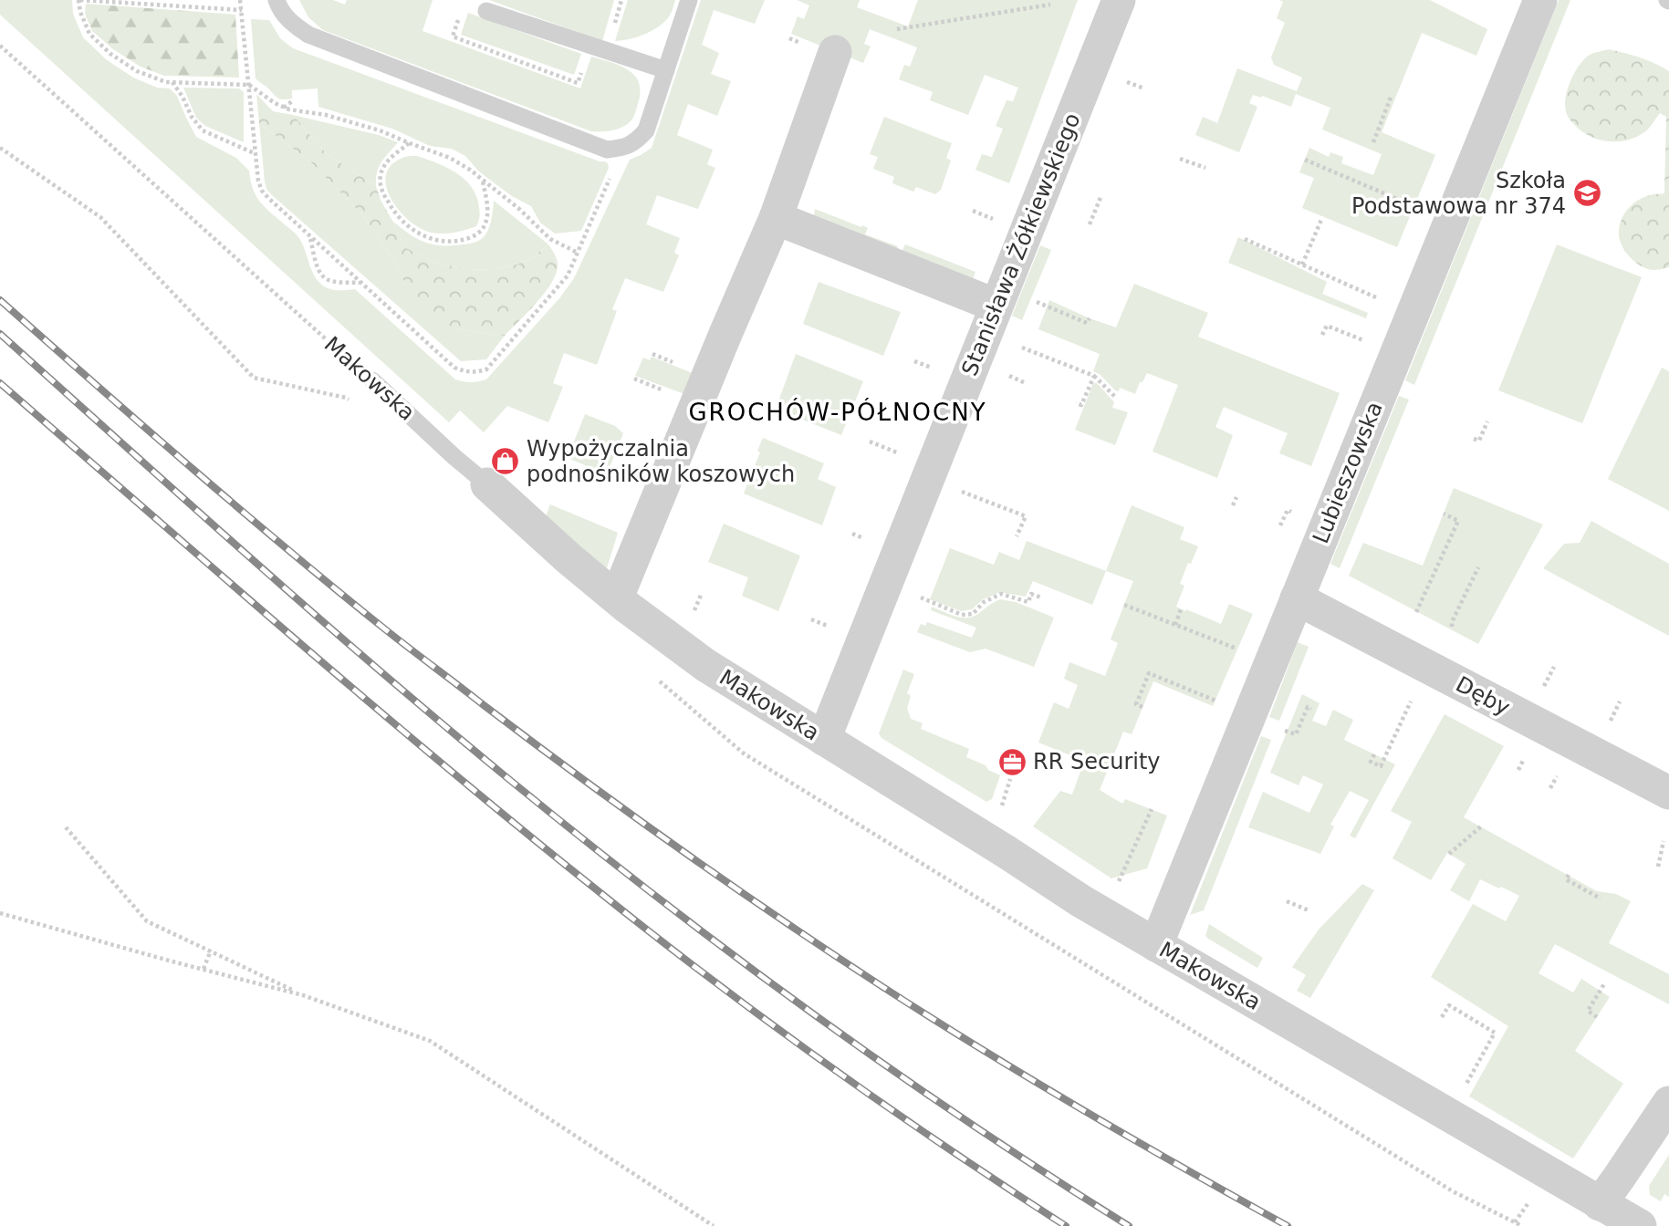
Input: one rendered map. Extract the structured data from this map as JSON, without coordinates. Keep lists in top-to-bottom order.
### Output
{
  "streets": {
    "street": [
      "Stanisława Żółkiewskiego",
      "Makowska",
      "Lubieszowska",
      "Dęby"
    ]
  },
  "crossings": [
    ["Stanisława Żółkiewskiego", "Makowska"],
    ["Makowska", "Lubieszowska"],
    ["Lubieszowska", "Dęby"]
  ],
  "districts": ["GROCHÓW-PÓŁNOCNY"],
  "places": {
    "school or university": ["Szkoła Podstawowa nr 374"],
    "shop": ["Wypożyczalnia podnośników koszowych"],
    "office": ["RR Security"]
  }
}
